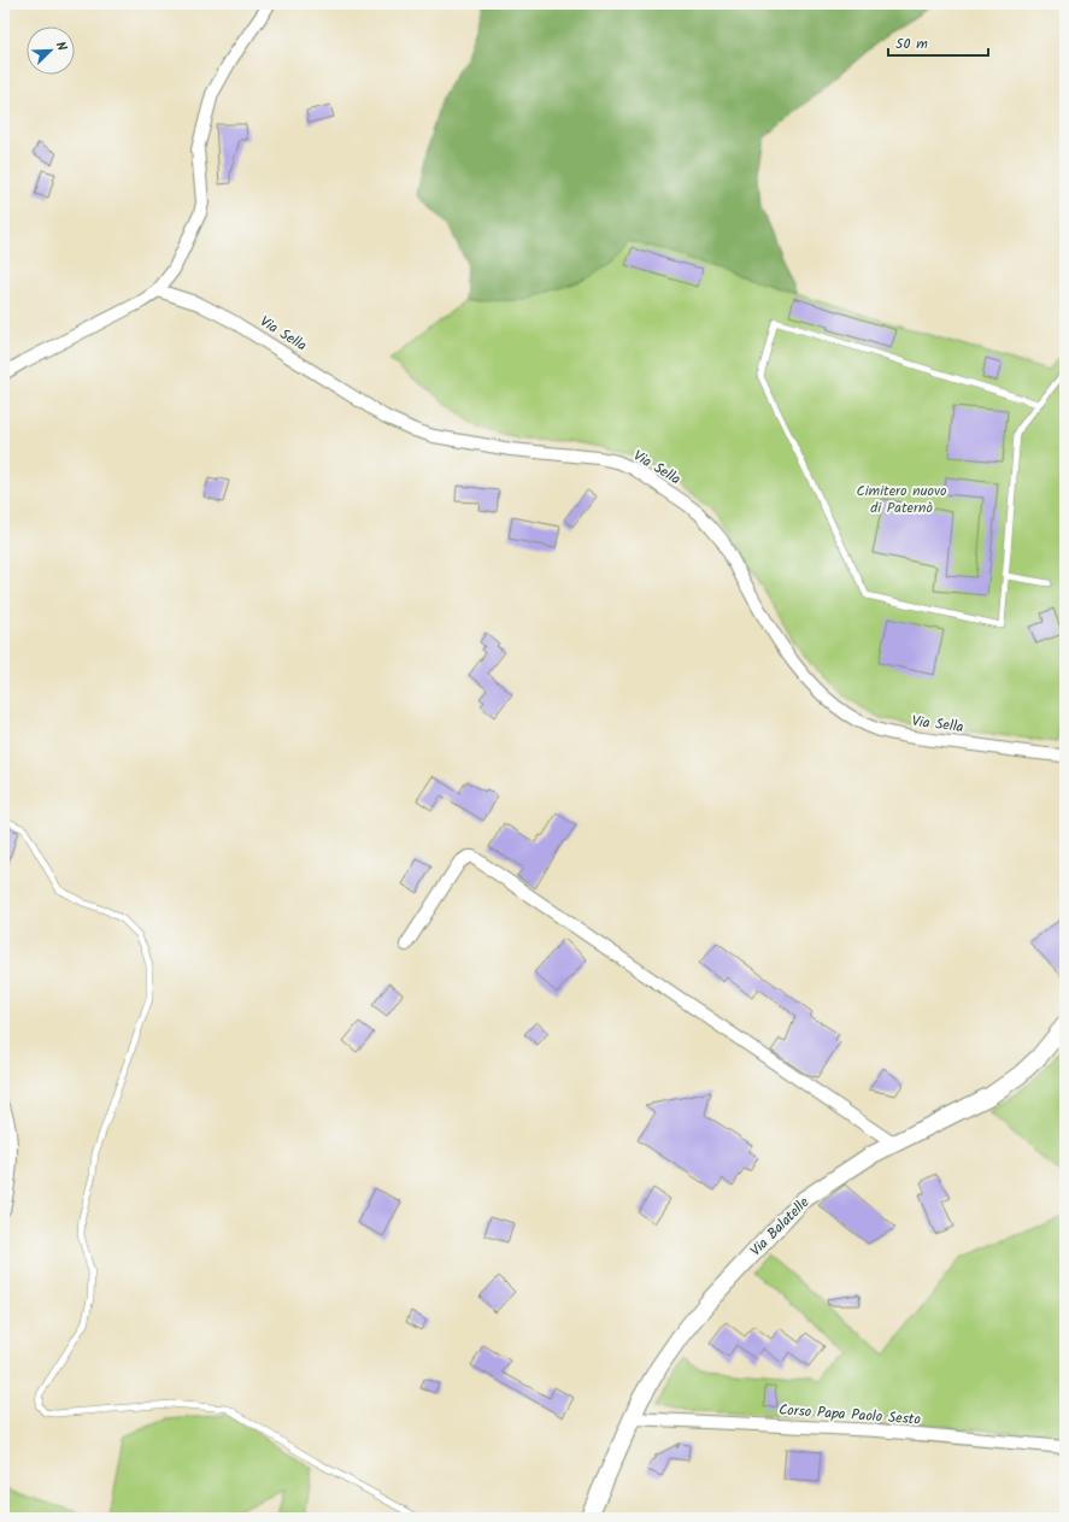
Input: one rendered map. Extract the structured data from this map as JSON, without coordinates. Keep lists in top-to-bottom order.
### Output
{
  "streets": {
    "street": ["Via Sella", "Via Balatelle", "Corso Papa Paolo Sesto"]
  },
  "crossings": [
    ["Via Balatelle", "Corso Papa Paolo Sesto"]
  ],
  "parks": ["Cimitero nuovo di Paternò"],
  "scale_bar": "50 m",
  "north": "top right"
}
